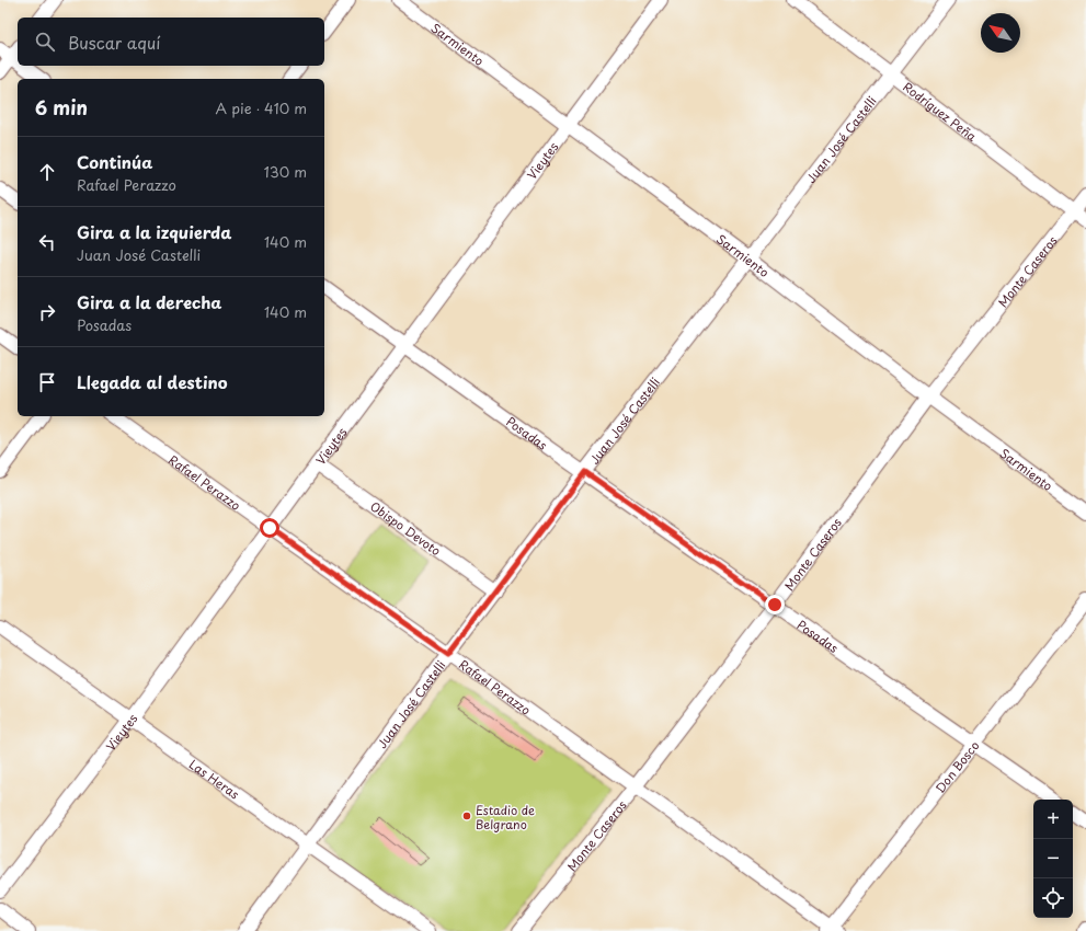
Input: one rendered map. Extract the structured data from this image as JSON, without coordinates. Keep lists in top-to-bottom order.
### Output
{
  "streets": {
    "street": [
      "Sarmiento",
      "Rodríguez Peña",
      "Juan José Castelli",
      "Vieytes",
      "Monte Caseros",
      "Posadas",
      "Rafael Perazzo",
      "Obispo Devoto",
      "Don Bosco",
      "Las Heras"
    ]
  },
  "crossings": [
    ["Sarmiento", "Juan José Castelli"],
    ["Sarmiento", "Vieytes"],
    ["Sarmiento", "Monte Caseros"],
    ["Rodríguez Peña", "Juan José Castelli"],
    ["Rodríguez Peña", "Monte Caseros"],
    ["Juan José Castelli", "Posadas"],
    ["Juan José Castelli", "Rafael Perazzo"],
    ["Juan José Castelli", "Obispo Devoto"],
    ["Juan José Castelli", "Las Heras"],
    ["Vieytes", "Posadas"],
    ["Vieytes", "Rafael Perazzo"],
    ["Vieytes", "Obispo Devoto"],
    ["Vieytes", "Las Heras"],
    ["Monte Caseros", "Posadas"],
    ["Monte Caseros", "Rafael Perazzo"],
    ["Posadas", "Don Bosco"],
    ["Rafael Perazzo", "Don Bosco"]
  ],
  "places": ["Estadio de Belgrano"],
  "north": "top left",
  "page": {
    "search": "Buscar aquí",
    "heading": ["6 min", "A pie · 410 m"],
    "list": [
      ["Continúa", "Rafael Perazzo", "130 m"],
      ["Gira a la izquierda", "Juan José Castelli", "140 m"],
      ["Gira a la derecha", "Posadas", "140 m"],
      "Llegada al destino"
    ],
    "map_buttons": ["+", "−"]
  }
}
